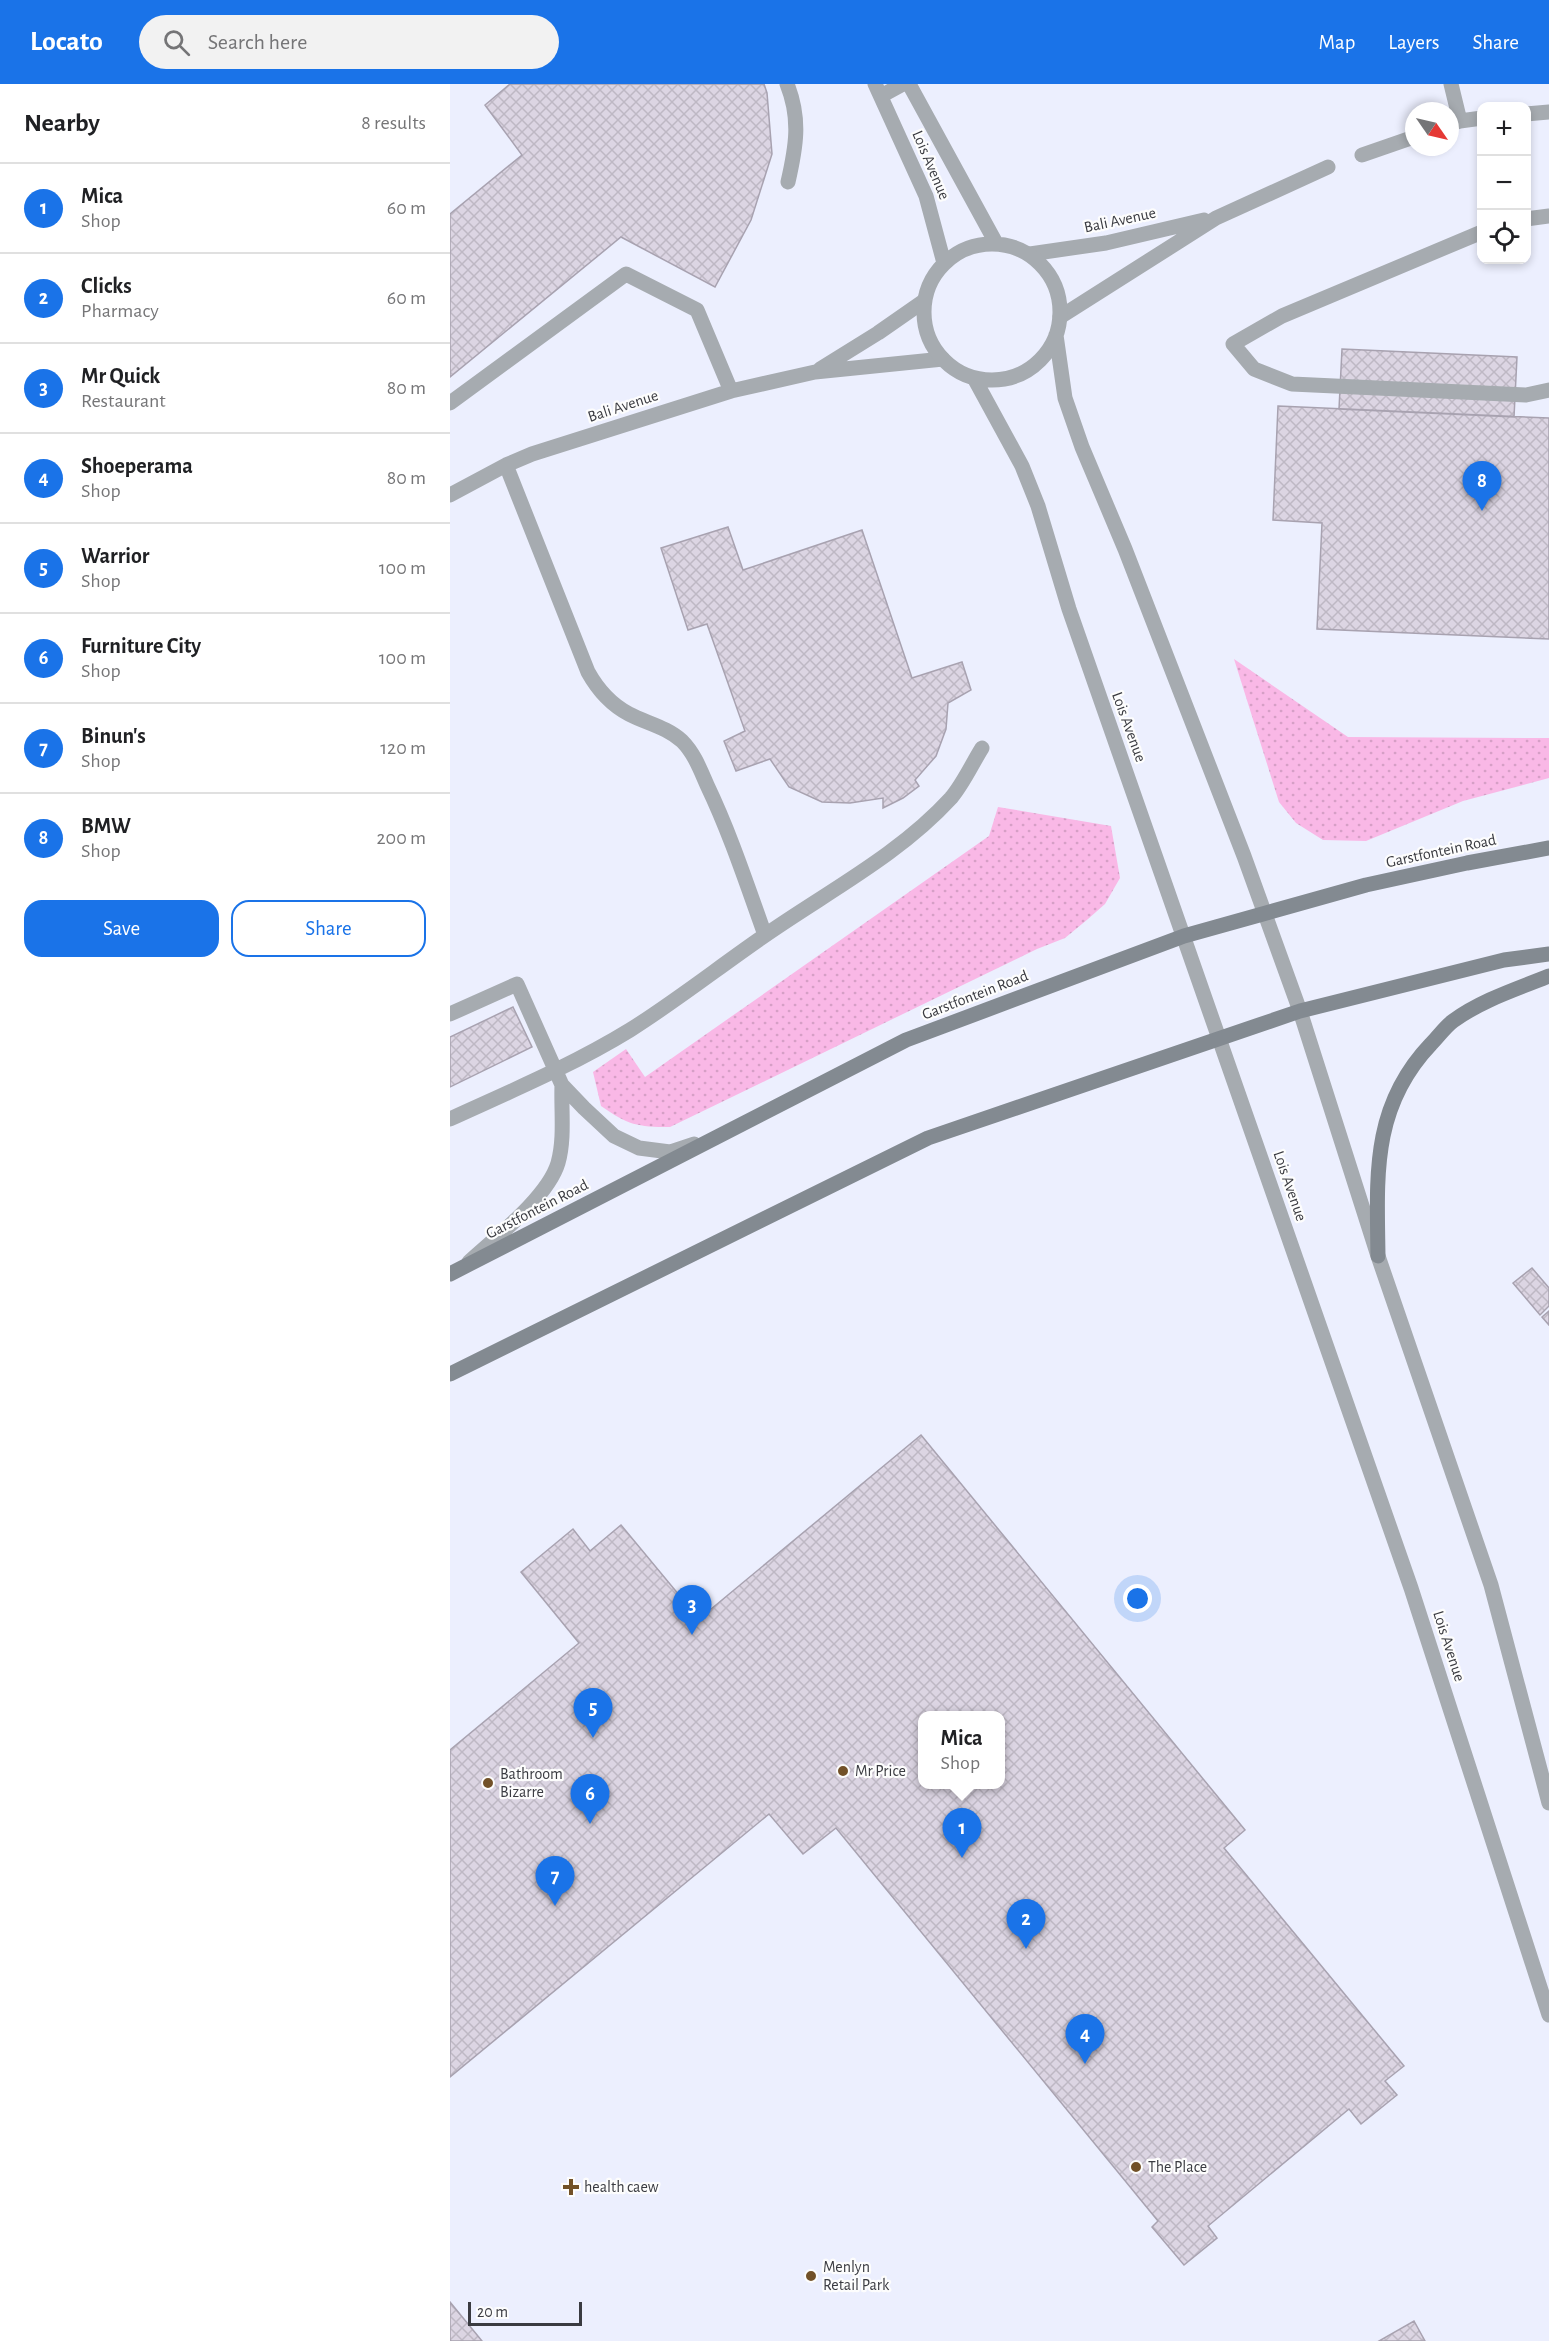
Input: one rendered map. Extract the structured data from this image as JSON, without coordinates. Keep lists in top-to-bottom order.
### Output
{
  "streets": {
    "main road": ["Garstfontein Road"],
    "street": ["Lois Avenue", "Bali Avenue"]
  },
  "crossings": [
    ["Lois Avenue", "Bali Avenue"],
    ["Lois Avenue", "Garstfontein Road"]
  ],
  "places": {
    "other": [
      "Mr Price",
      "Bathroom Bizarre",
      "The Place",
      "Menlyn Retail Park"
    ],
    "health": ["health caew"]
  },
  "scale_bar": "20 m",
  "north": "bottom right",
  "page": {
    "header": "Locato",
    "search": "Search here",
    "nav": ["Map", "Layers", "Share"],
    "heading": ["Nearby", "8 results"],
    "map_buttons": ["+", "−"],
    "list": [
      {
        "mark": "1",
        "name": "Mica",
        "note": "Shop",
        "value": "60 m"
      },
      {
        "mark": "2",
        "name": "Clicks",
        "note": "Pharmacy",
        "value": "60 m"
      },
      {
        "mark": "3",
        "name": "Mr Quick",
        "note": "Restaurant",
        "value": "80 m"
      },
      {
        "mark": "4",
        "name": "Shoeperama",
        "note": "Shop",
        "value": "80 m"
      },
      {
        "mark": "5",
        "name": "Warrior",
        "note": "Shop",
        "value": "100 m"
      },
      {
        "mark": "6",
        "name": "Furniture City",
        "note": "Shop",
        "value": "100 m"
      },
      {
        "mark": "7",
        "name": "Binun's",
        "note": "Shop",
        "value": "120 m"
      },
      {
        "mark": "8",
        "name": "BMW",
        "note": "Shop",
        "value": "200 m"
      }
    ],
    "pins": [
      "8",
      "3",
      "5",
      "6",
      "1",
      "7",
      "2",
      "4"
    ],
    "buttons": ["Save", "Share"],
    "popup": ["Mica", "Shop"],
    "scale": "20 m"
  }
}
